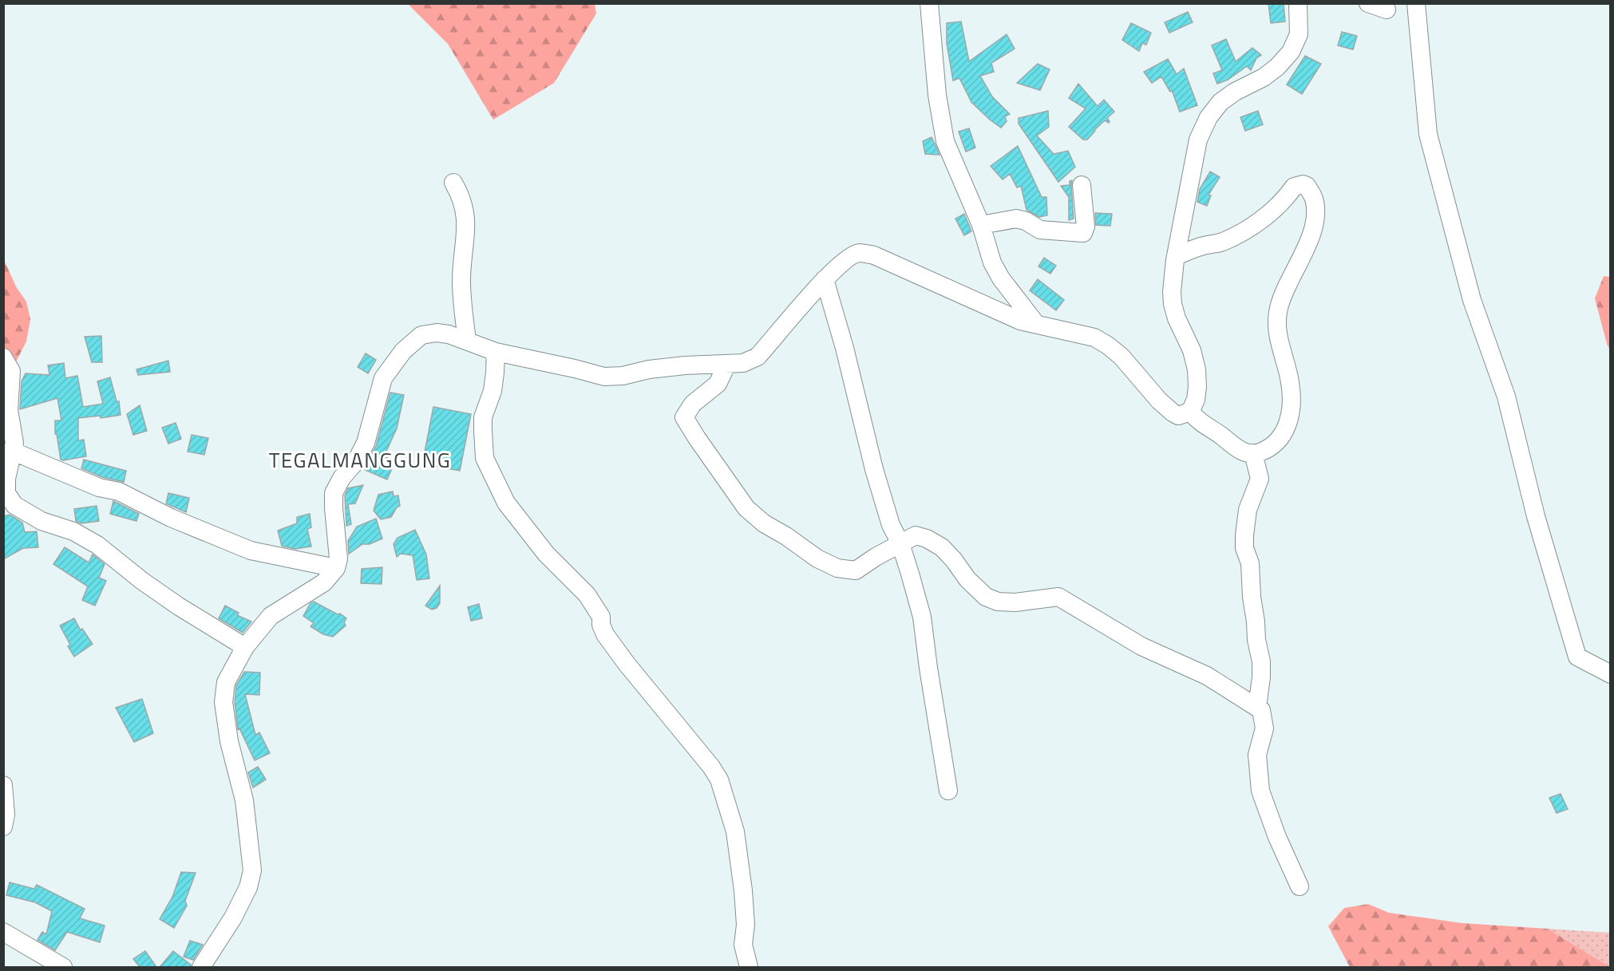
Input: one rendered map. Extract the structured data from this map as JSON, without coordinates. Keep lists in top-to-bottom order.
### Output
{
  "districts": ["TEGALMANGGUNG"]
}
